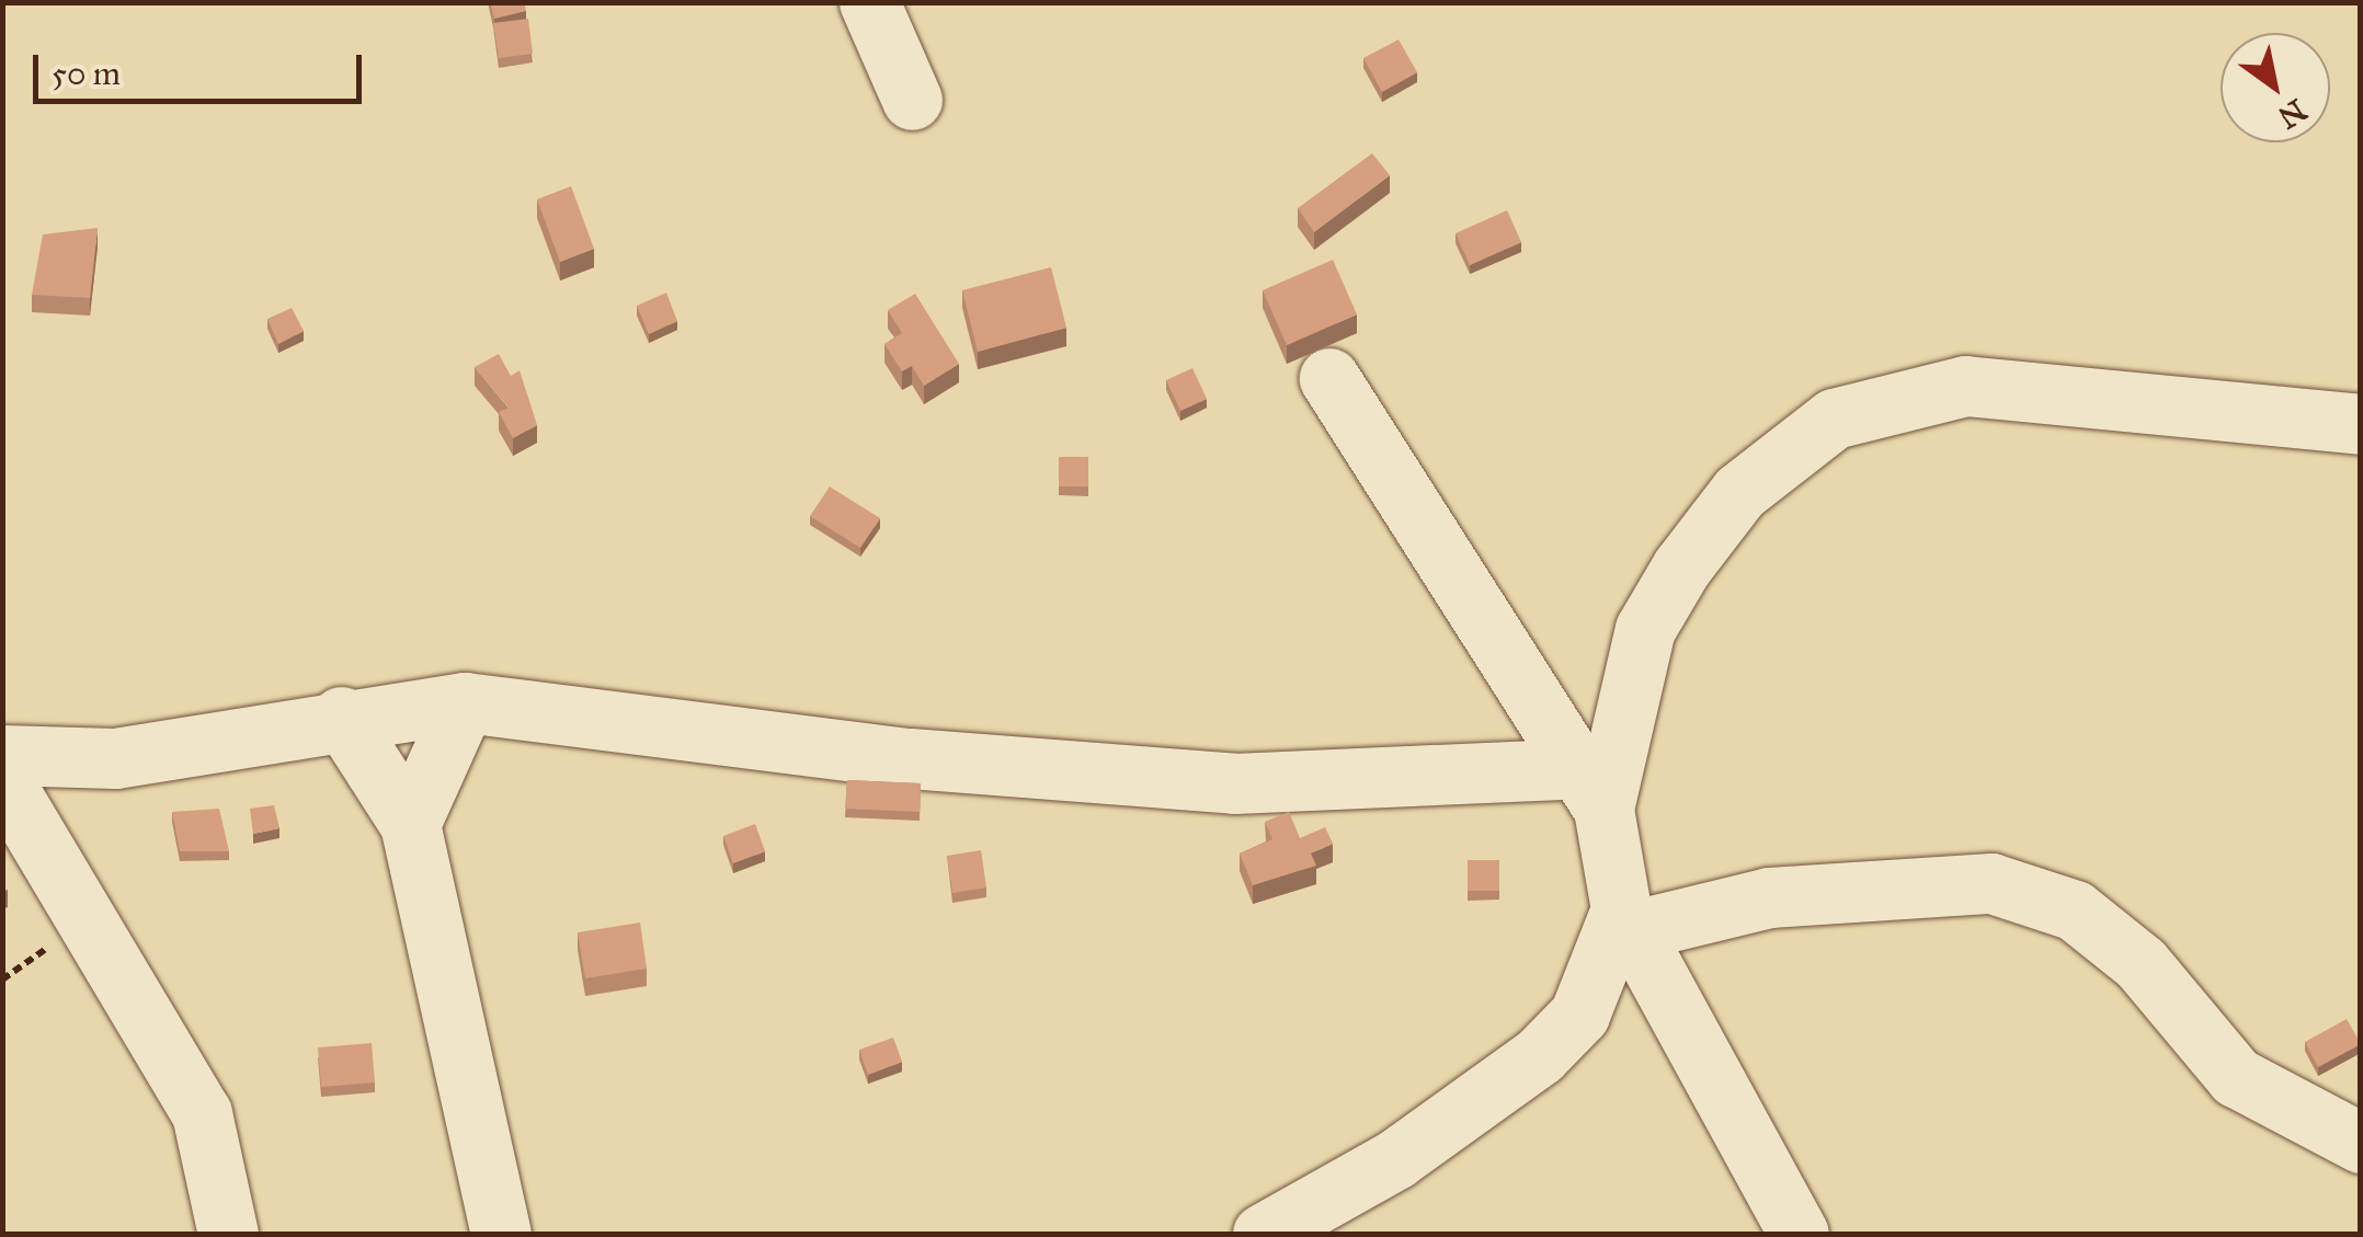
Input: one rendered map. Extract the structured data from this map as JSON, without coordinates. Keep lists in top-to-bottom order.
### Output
{
  "scale_bar": "50 m",
  "north": "bottom right"
}
